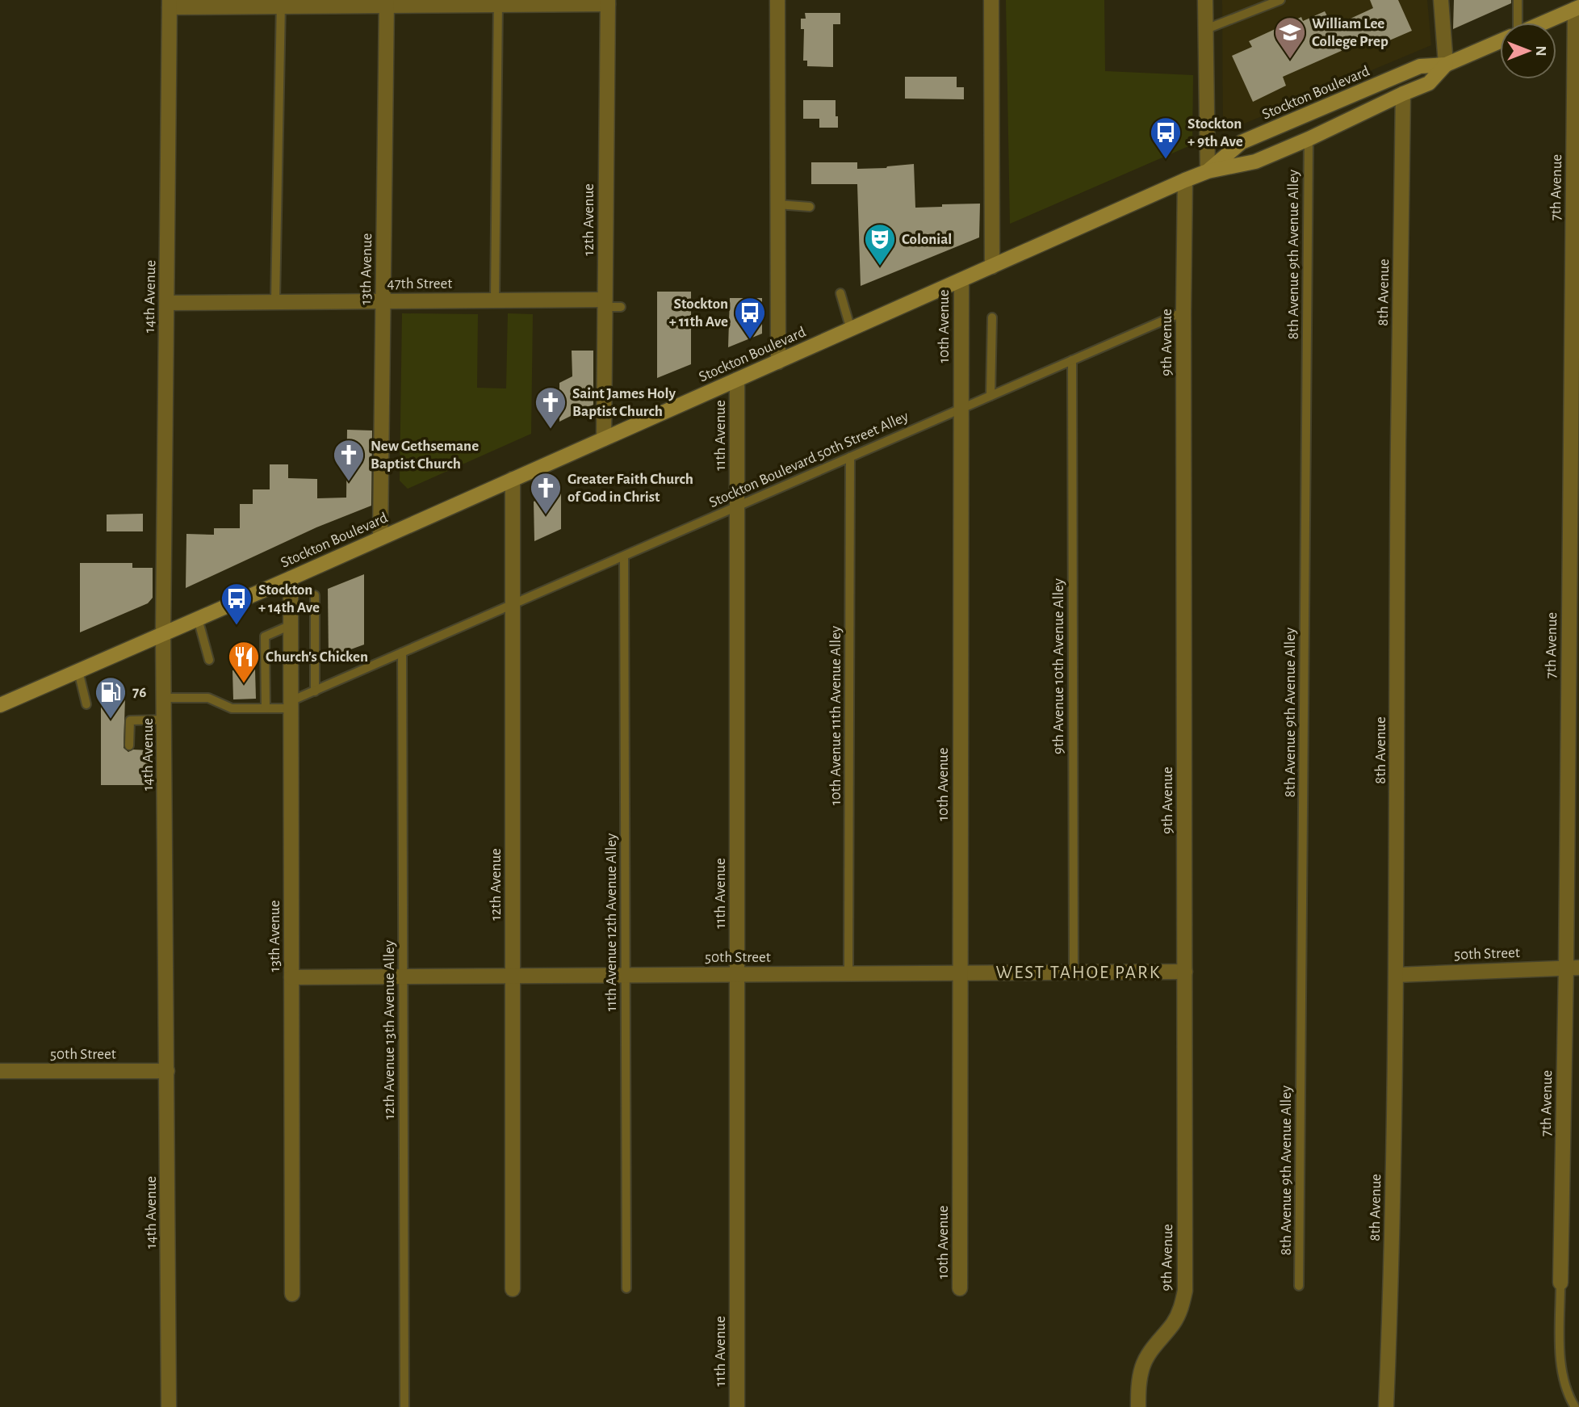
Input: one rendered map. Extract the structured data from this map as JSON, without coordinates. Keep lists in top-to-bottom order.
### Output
{
  "streets": {
    "main road": ["Stockton Boulevard"],
    "street": [
      "7th Avenue",
      "12th Avenue",
      "13th Avenue",
      "47th Street",
      "8th Avenue",
      "14th Avenue",
      "10th Avenue",
      "9th Avenue",
      "11th Avenue",
      "50th Street"
    ],
    "lane": [
      "8th Avenue 9th Avenue Alley",
      "Stockton Boulevard 50th Street Alley",
      "9th Avenue 10th Avenue Alley",
      "10th Avenue 11th Avenue Alley",
      "11th Avenue 12th Avenue Alley",
      "12th Avenue 13th Avenue Alley"
    ]
  },
  "crossings": [
    ["Stockton Boulevard", "12th Avenue"],
    ["Stockton Boulevard", "8th Avenue 9th Avenue Alley"],
    ["Stockton Boulevard", "13th Avenue"],
    ["Stockton Boulevard", "8th Avenue"],
    ["Stockton Boulevard", "14th Avenue"],
    ["Stockton Boulevard", "10th Avenue"],
    ["Stockton Boulevard", "9th Avenue"],
    ["Stockton Boulevard", "11th Avenue"],
    ["7th Avenue", "50th Street"],
    ["12th Avenue", "47th Street"],
    ["12th Avenue", "Stockton Boulevard 50th Street Alley"],
    ["12th Avenue", "50th Street"],
    ["13th Avenue", "47th Street"],
    ["13th Avenue", "Stockton Boulevard 50th Street Alley"],
    ["13th Avenue", "50th Street"],
    ["47th Street", "14th Avenue"],
    ["8th Avenue", "50th Street"],
    ["14th Avenue", "50th Street"],
    ["10th Avenue", "Stockton Boulevard 50th Street Alley"],
    ["10th Avenue", "50th Street"],
    ["9th Avenue", "Stockton Boulevard 50th Street Alley"],
    ["9th Avenue", "50th Street"],
    ["11th Avenue", "Stockton Boulevard 50th Street Alley"],
    ["11th Avenue", "50th Street"],
    ["Stockton Boulevard 50th Street Alley", "9th Avenue 10th Avenue Alley"],
    ["Stockton Boulevard 50th Street Alley", "10th Avenue 11th Avenue Alley"],
    ["Stockton Boulevard 50th Street Alley", "11th Avenue 12th Avenue Alley"],
    ["Stockton Boulevard 50th Street Alley", "12th Avenue 13th Avenue Alley"],
    ["9th Avenue 10th Avenue Alley", "50th Street"],
    ["10th Avenue 11th Avenue Alley", "50th Street"],
    ["11th Avenue 12th Avenue Alley", "50th Street"],
    ["50th Street", "12th Avenue 13th Avenue Alley"]
  ],
  "districts": ["WEST TAHOE PARK"],
  "places": {
    "school or university": ["William Lee College Prep"],
    "bus stop": ["Stockton + 9th Ave", "Stockton + 11th Ave", "Stockton + 14th Ave"],
    "theatre": ["Colonial"],
    "church": ["Saint James Holy Baptist Church", "New Gethsemane Baptist Church", "Greater Faith Church of God in Christ"],
    "restaurant": ["Church's Chicken"],
    "fuel station": ["76"]
  },
  "north": "right"
}
